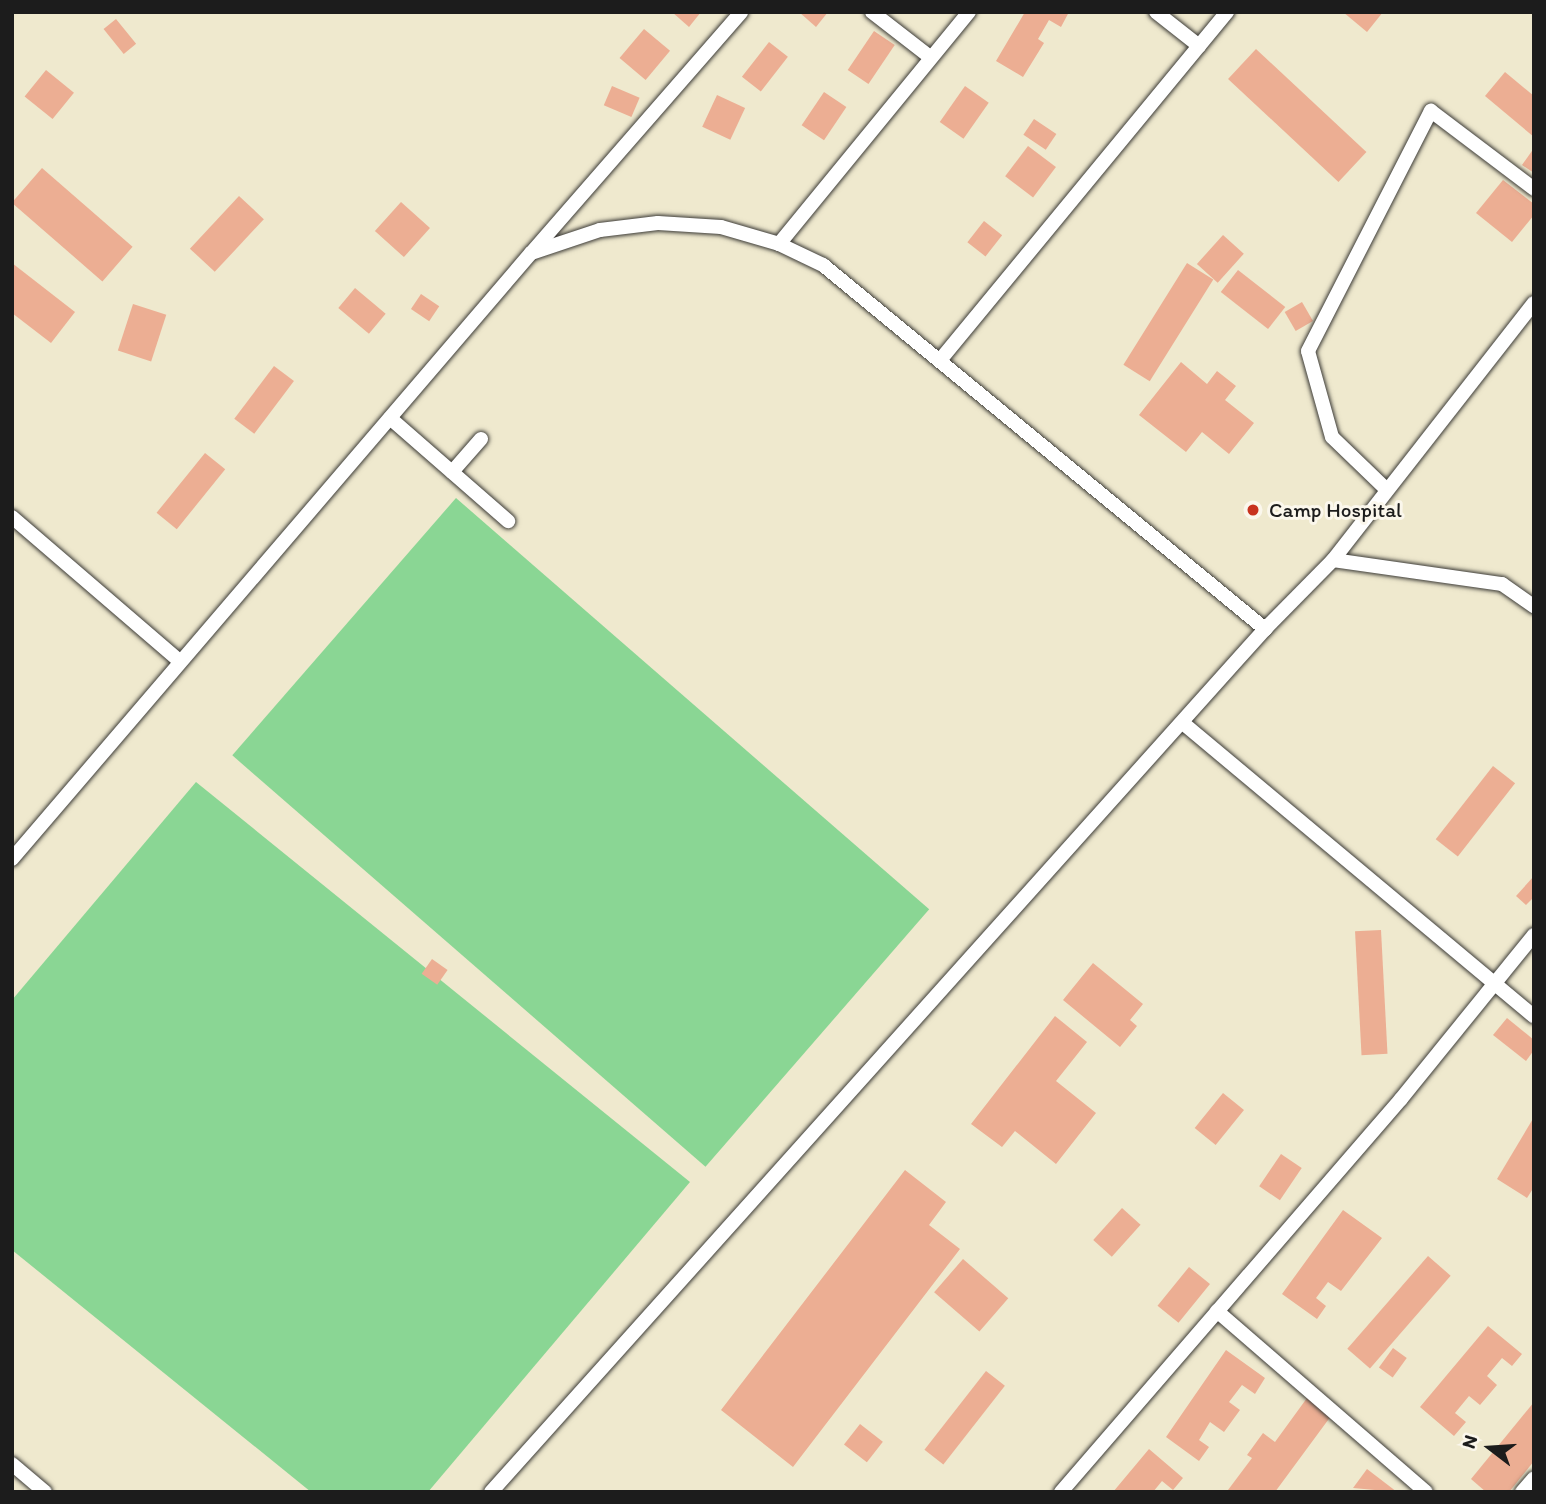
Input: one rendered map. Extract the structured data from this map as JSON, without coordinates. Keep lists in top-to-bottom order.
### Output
{
  "places": ["Camp Hospital"],
  "north": "left"
}
